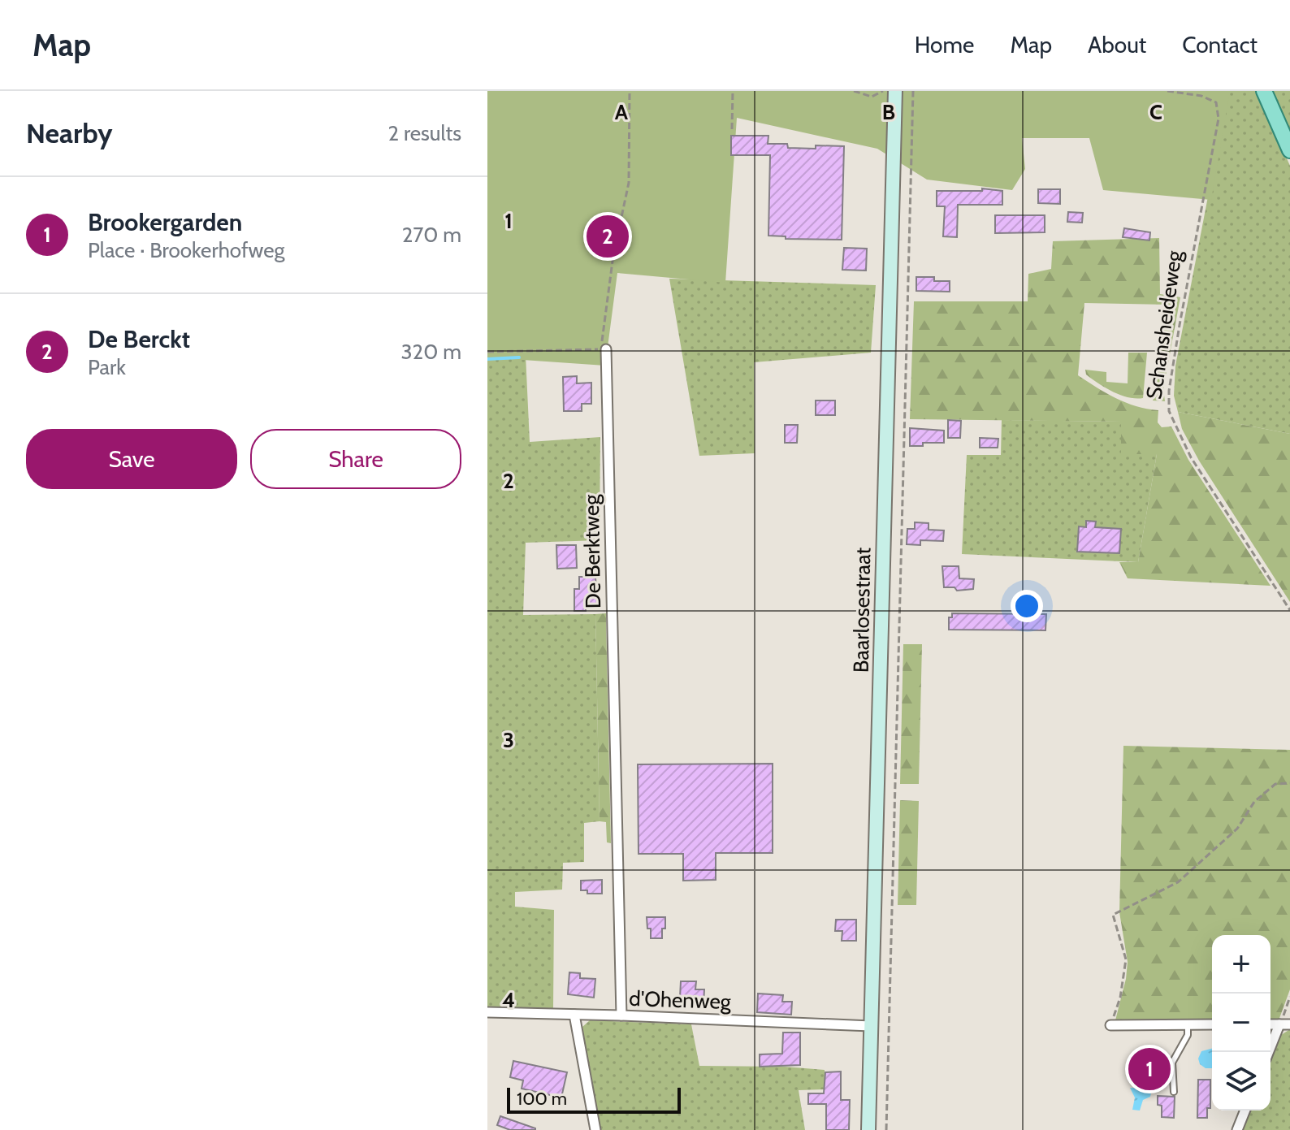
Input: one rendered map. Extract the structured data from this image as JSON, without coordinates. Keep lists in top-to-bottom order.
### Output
{
  "streets": {
    "street": ["De Berktweg", "Baarlosestraat", "d'Ohenweg"],
    "path": ["Schansheideweg"]
  },
  "crossings": [
    ["De Berktweg", "d'Ohenweg"],
    ["Baarlosestraat", "d'Ohenweg"]
  ],
  "scale_bar": "100 m",
  "page": {
    "header": "Map",
    "nav": [
      "Home",
      "Map",
      "About",
      "Contact"
    ],
    "heading": ["Nearby", "2 results"],
    "list": [
      {
        "mark": "1",
        "name": "Brookergarden",
        "note": "Place · Brookerhofweg",
        "value": "270 m"
      },
      {
        "mark": "2",
        "name": "De Berckt",
        "note": "Park",
        "value": "320 m"
      }
    ],
    "pins": ["2", "1"],
    "buttons": ["Save", "Share"],
    "map_buttons": ["+", "−"],
    "scale": "100 m"
  },
  "grid": {
    "columns": ["A", "B", "C"],
    "rows": [
      "1",
      "2",
      "3",
      "4"
    ]
  }
}
